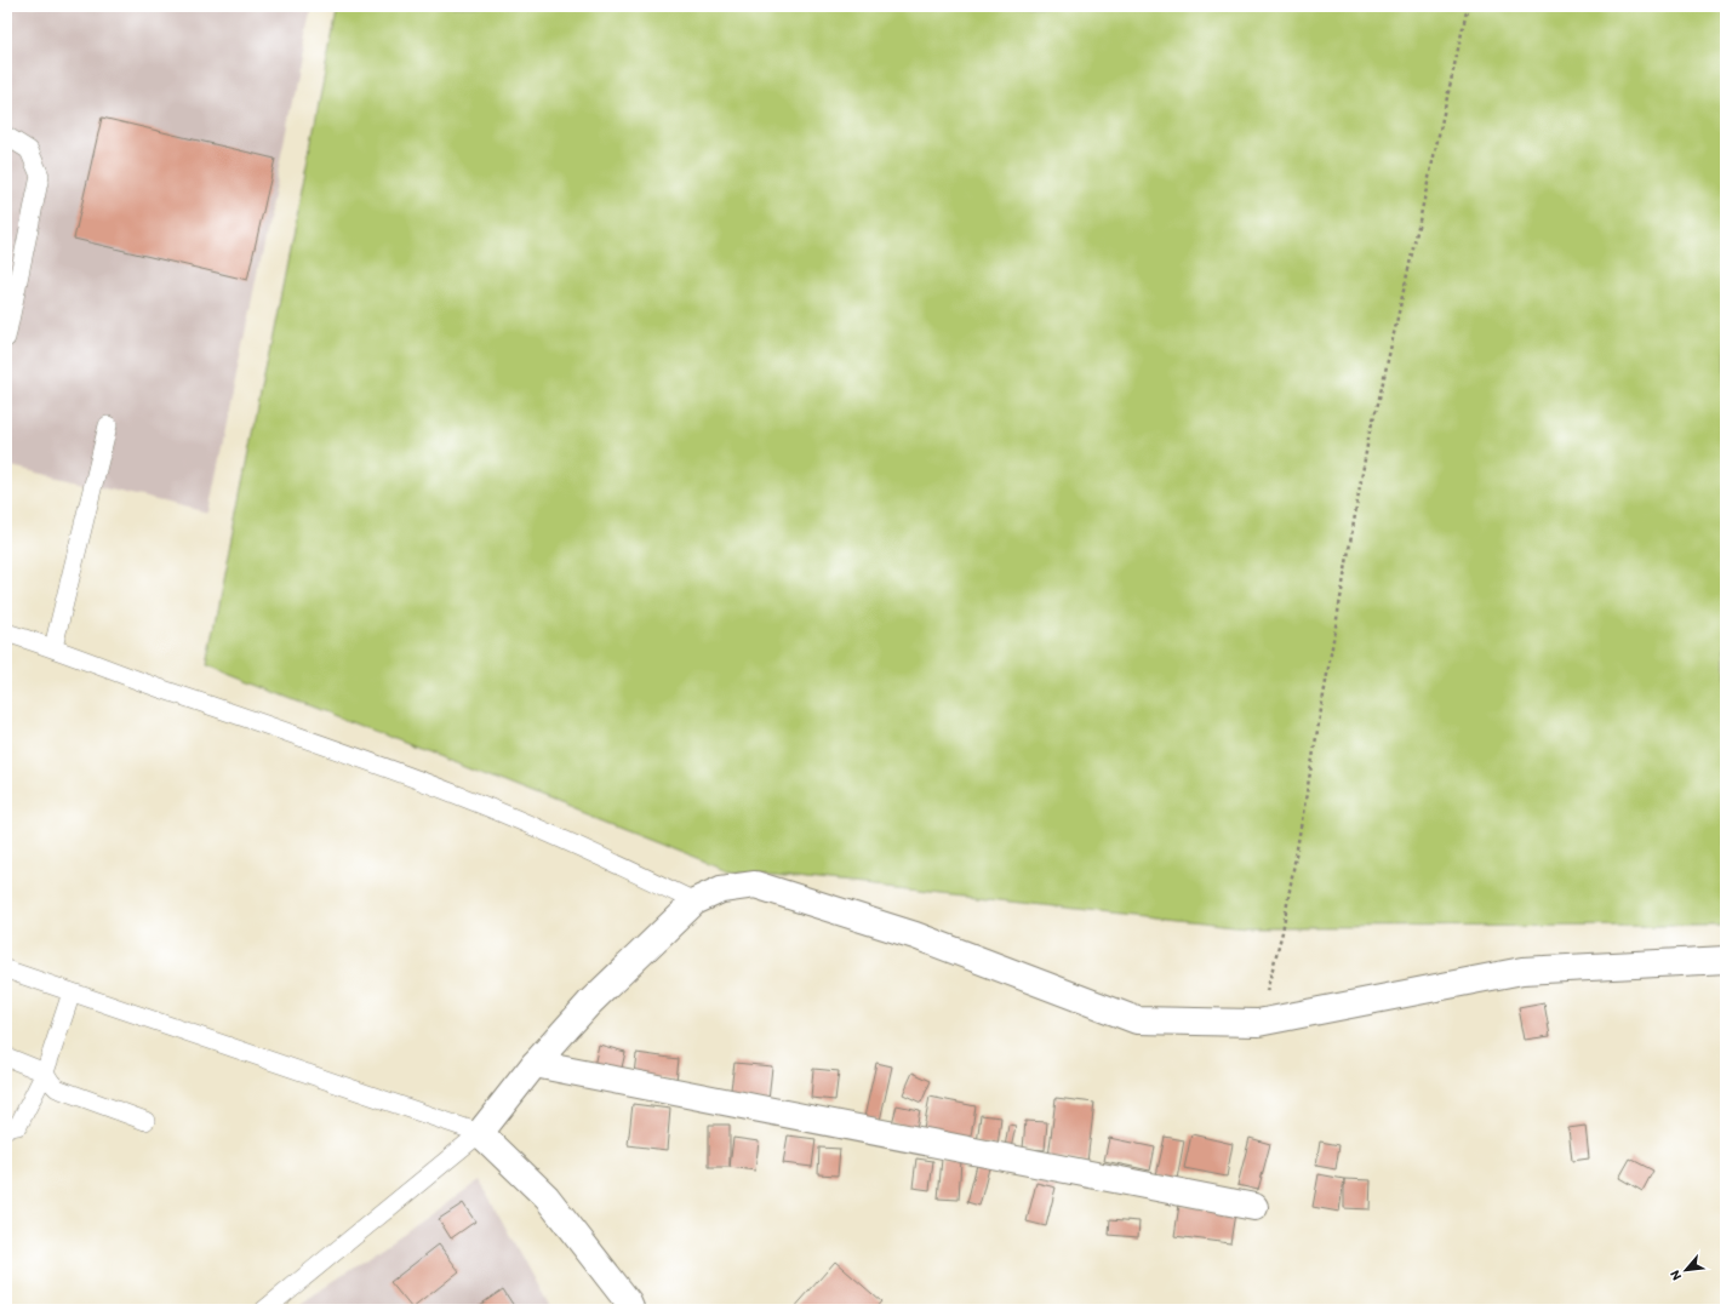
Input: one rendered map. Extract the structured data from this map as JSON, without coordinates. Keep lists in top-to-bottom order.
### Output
{
  "north": "bottom left"
}
